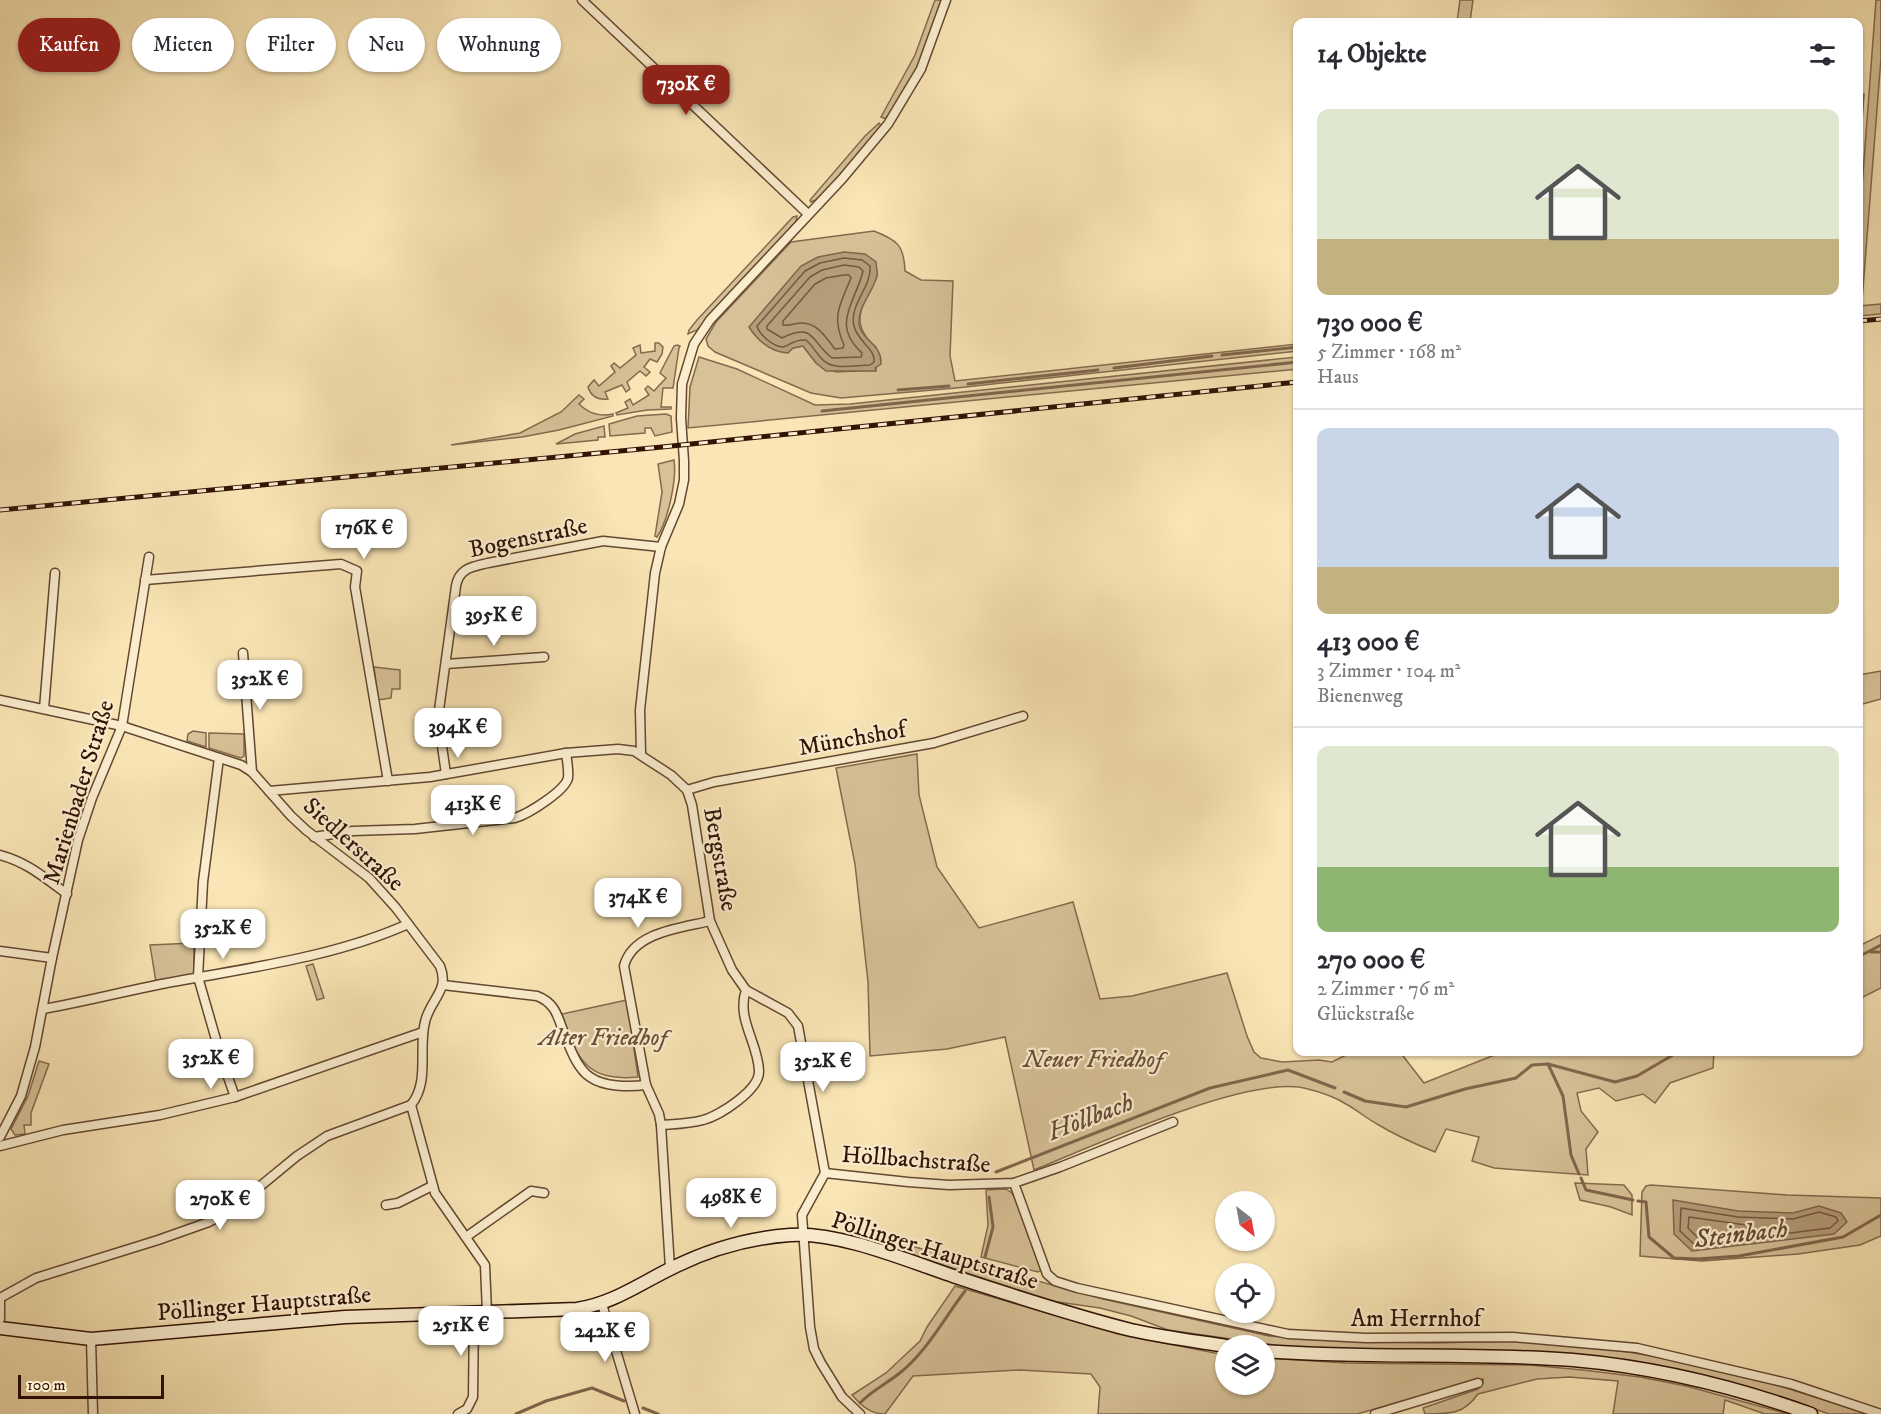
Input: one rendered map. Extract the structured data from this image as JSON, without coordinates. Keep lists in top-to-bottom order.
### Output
{
  "streets": {
    "street": [
      "Bogenstraße",
      "Münchshof",
      "Marienbader Straße",
      "Siedlerstraße",
      "Bergstraße",
      "Höllbachstraße",
      "Pöllinger Hauptstraße",
      "Am Herrnhof"
    ]
  },
  "crossings": [
    ["Münchshof", "Bergstraße"],
    ["Marienbader Straße", "Siedlerstraße"],
    ["Bergstraße", "Höllbachstraße"],
    ["Höllbachstraße", "Am Herrnhof"]
  ],
  "water": ["Höllbach", "Steinbach"],
  "parks": ["Alter Friedhof", "Neuer Friedhof"],
  "scale_bar": "100 m",
  "north": "bottom right",
  "page": {
    "chip": [
      "Kaufen",
      "Mieten",
      "Filter",
      "Neu",
      "Wohnung"
    ],
    "heading": "14 Objekte",
    "price": [
      "730K €",
      "176K €",
      "395K €",
      "352K €",
      "394K €",
      "413K €",
      "374K €",
      "352K €",
      "352K €",
      "352K €",
      "498K €",
      "270K €",
      "251K €",
      "242K €"
    ],
    "list": [
      {
        "name": "730 000 €",
        "note": "5 Zimmer · 168 m² · Haus"
      },
      {
        "name": "413 000 €",
        "note": "3 Zimmer · 104 m² · Bienenweg"
      },
      {
        "name": "270 000 €",
        "note": "2 Zimmer · 76 m² · Glückstraße"
      }
    ],
    "scale": "100 m"
  }
}
